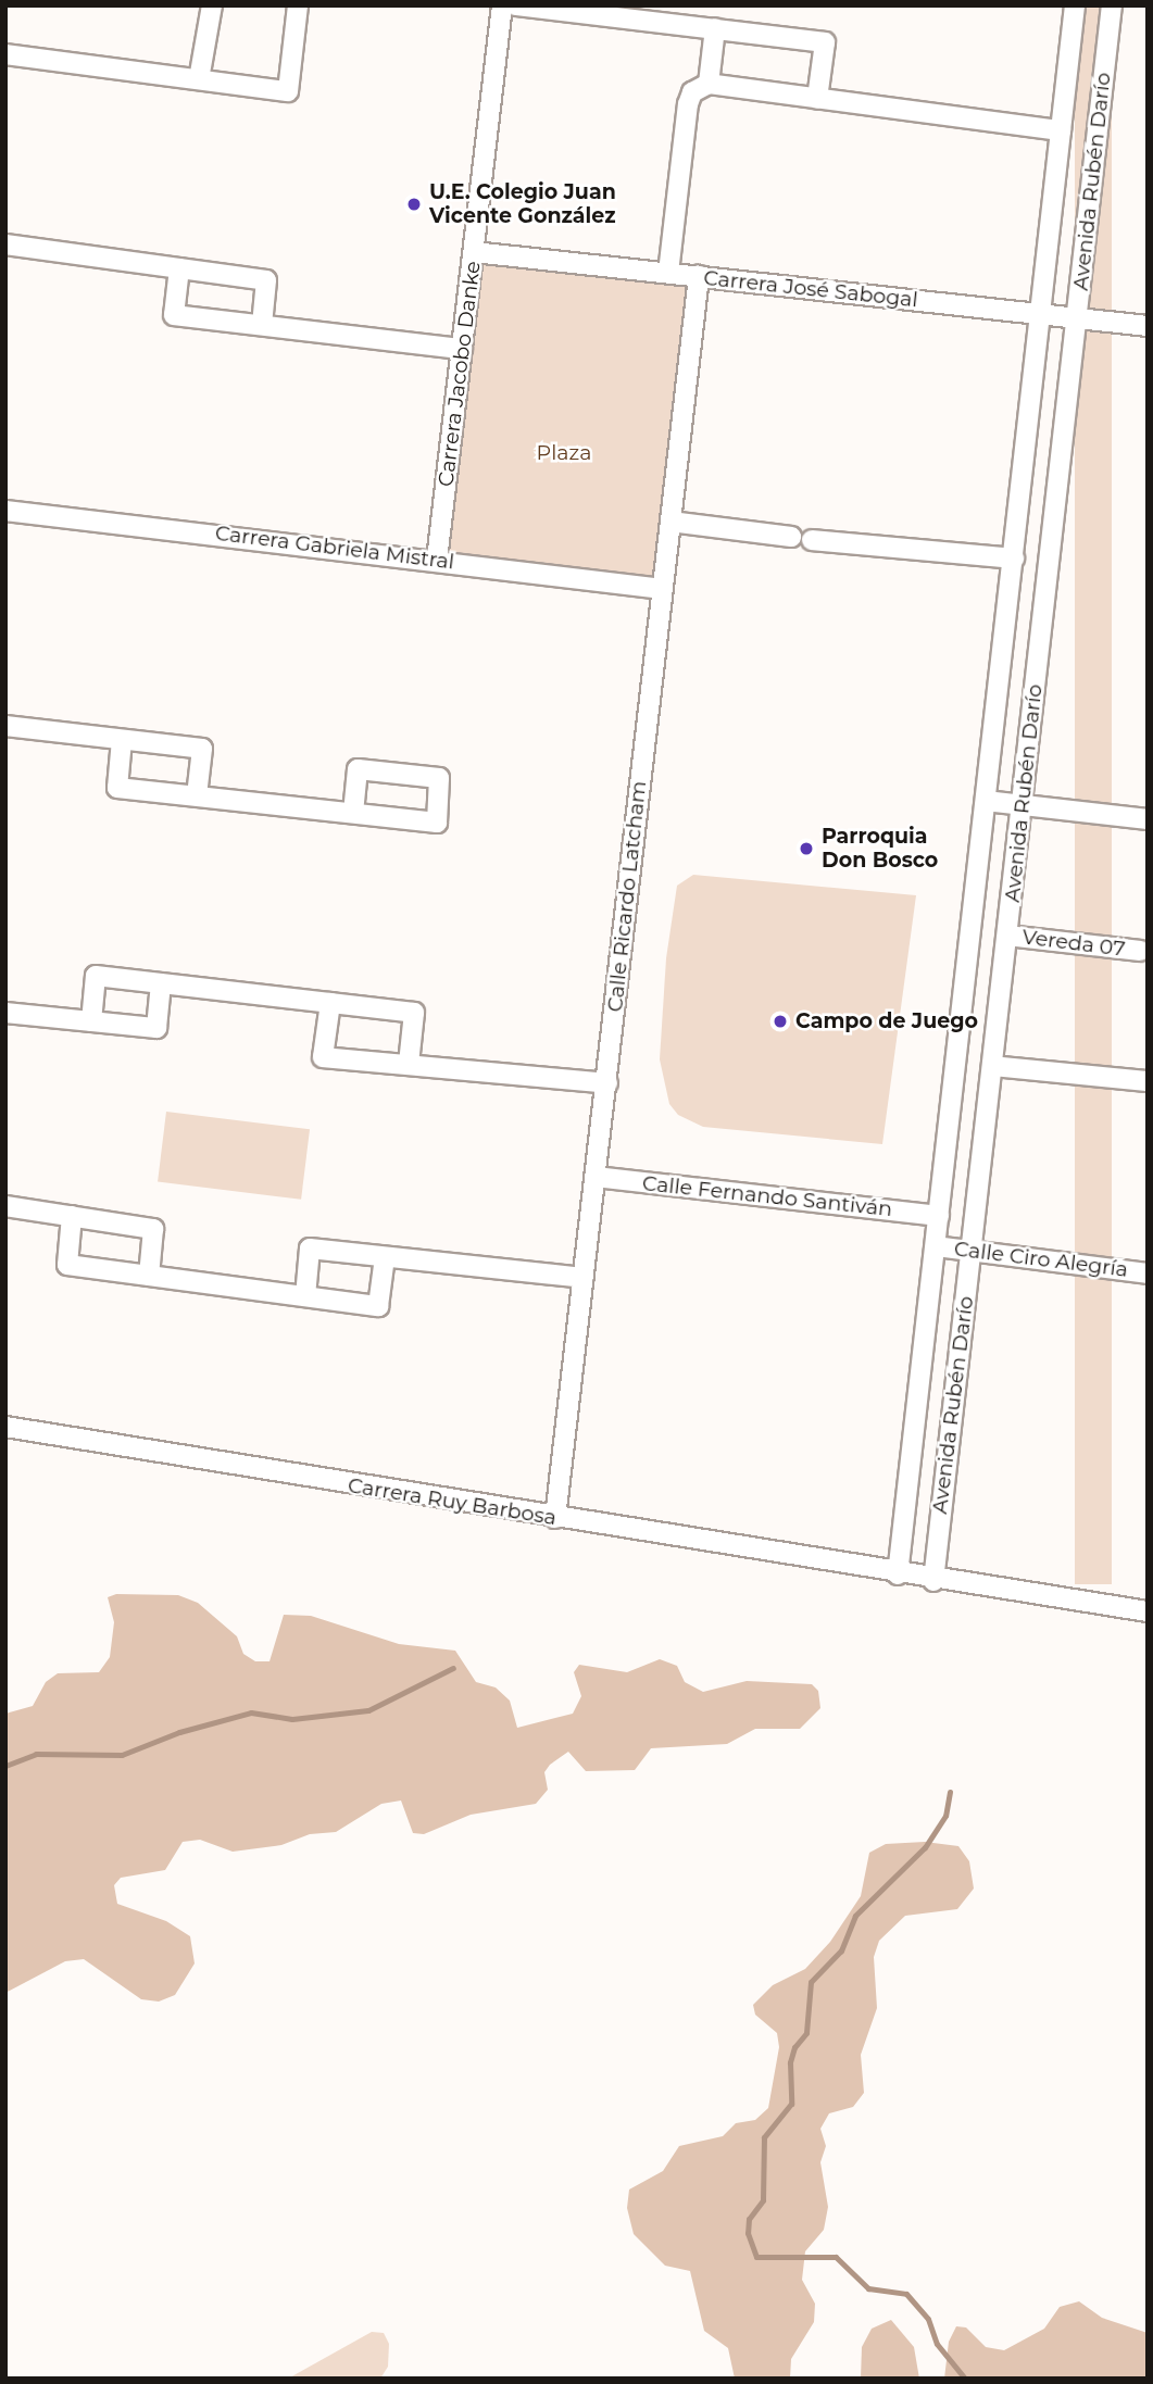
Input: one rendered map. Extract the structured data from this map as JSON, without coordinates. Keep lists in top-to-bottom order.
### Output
{
  "streets": {
    "street": [
      "Avenida Rubén Darío",
      "Carrera José Sabogal",
      "Carrera Jacobo Danke",
      "Carrera Gabriela Mistral",
      "Calle Ricardo Latcham",
      "Vereda 07",
      "Calle Fernando Santiván",
      "Calle Ciro Alegría",
      "Carrera Ruy Barbosa"
    ]
  },
  "crossings": [
    ["Avenida Rubén Darío", "Carrera José Sabogal"],
    ["Avenida Rubén Darío", "Vereda 07"],
    ["Avenida Rubén Darío", "Calle Fernando Santiván"],
    ["Avenida Rubén Darío", "Calle Ciro Alegría"],
    ["Avenida Rubén Darío", "Carrera Ruy Barbosa"],
    ["Carrera José Sabogal", "Carrera Jacobo Danke"],
    ["Carrera José Sabogal", "Calle Ricardo Latcham"],
    ["Carrera Jacobo Danke", "Carrera Gabriela Mistral"],
    ["Carrera Gabriela Mistral", "Calle Ricardo Latcham"],
    ["Calle Ricardo Latcham", "Calle Fernando Santiván"],
    ["Calle Ricardo Latcham", "Carrera Ruy Barbosa"]
  ],
  "parks": ["Plaza"],
  "places": ["U.E. Colegio Juan Vicente González", "Parroquia Don Bosco", "Campo de Juego"]
}
